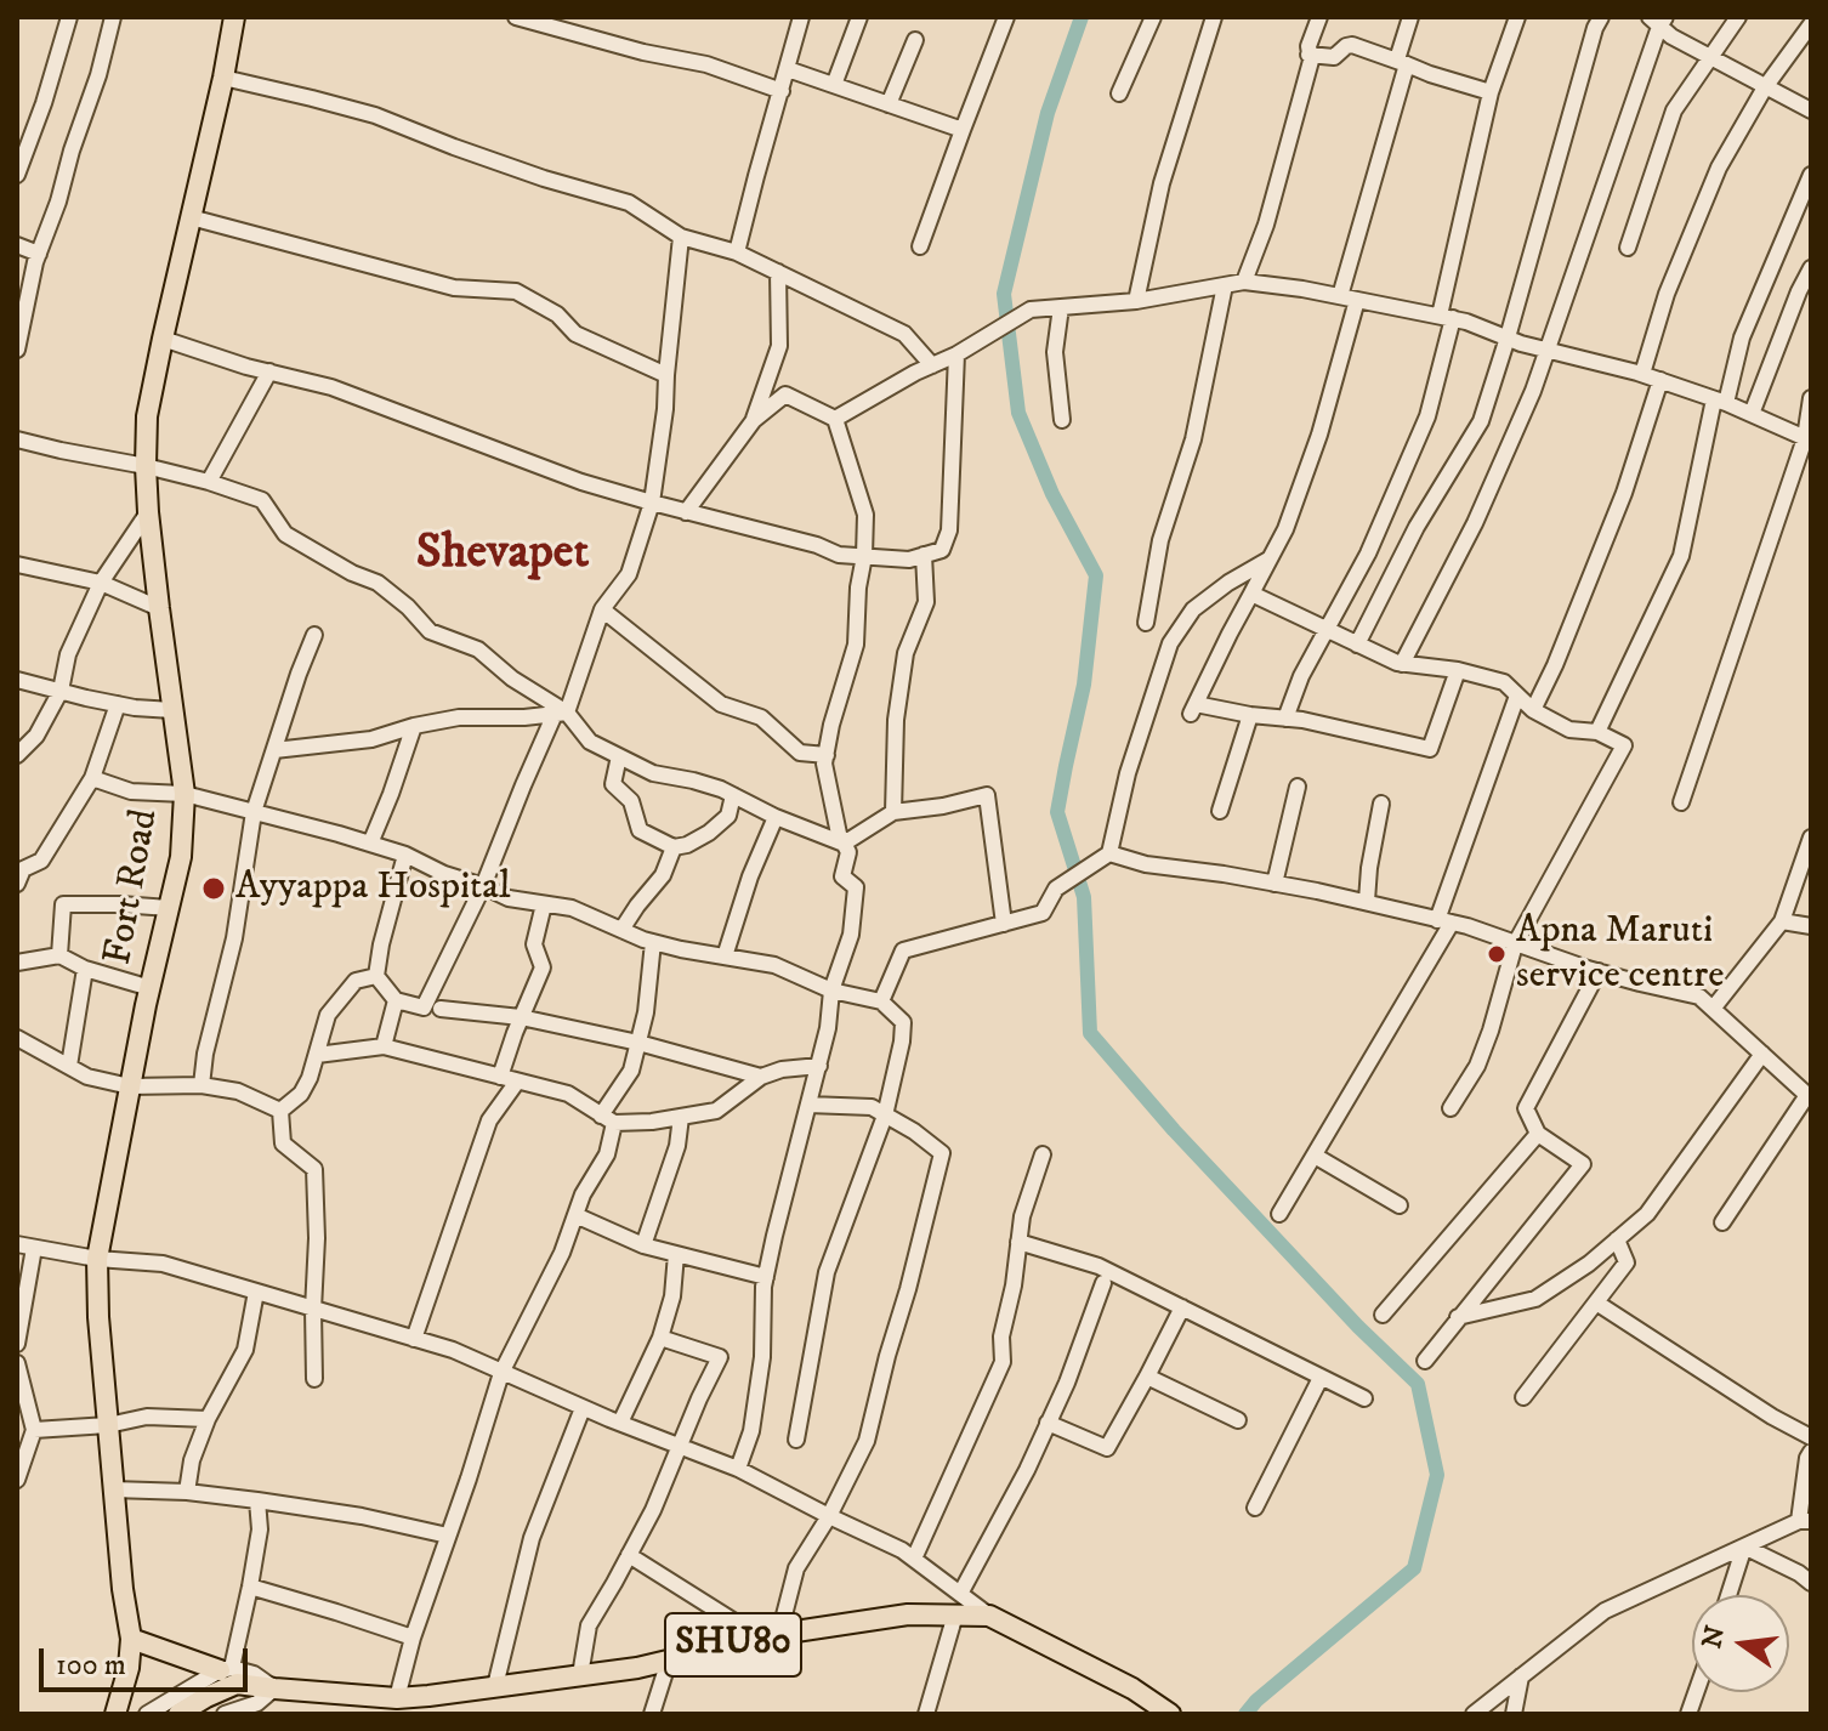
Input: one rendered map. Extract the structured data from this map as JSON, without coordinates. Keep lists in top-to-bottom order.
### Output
{
  "streets": {
    "main road": ["Fort Road", "SHU80"]
  },
  "districts": ["Shevapet"],
  "places": ["Ayyappa Hospital", "Apna Maruti service centre"],
  "scale_bar": "100 m",
  "north": "left"
}
